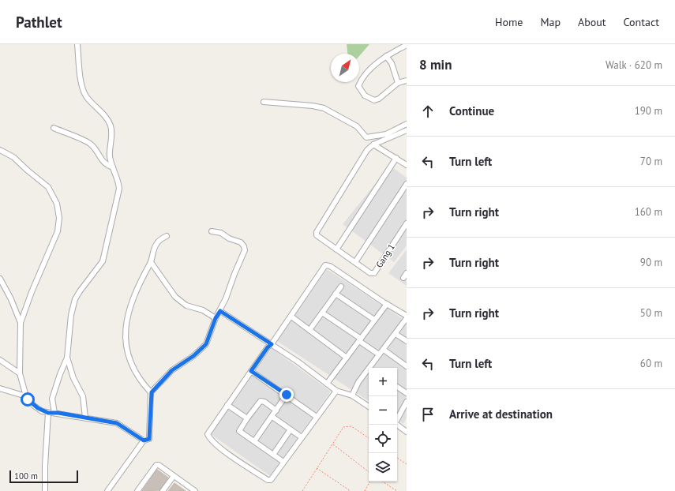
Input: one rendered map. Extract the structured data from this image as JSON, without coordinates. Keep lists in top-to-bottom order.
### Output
{
  "streets": {
    "street": ["Gang 1"]
  },
  "scale_bar": "100 m",
  "north": "top right",
  "page": {
    "header": "Pathlet",
    "nav": [
      "Home",
      "Map",
      "About",
      "Contact"
    ],
    "heading": ["8 min", "Walk · 620 m"],
    "list": [
      ["Continue", "190 m"],
      ["Turn left", "70 m"],
      ["Turn right", "160 m"],
      ["Turn right", "90 m"],
      ["Turn right", "50 m"],
      ["Turn left", "60 m"],
      "Arrive at destination"
    ],
    "map_buttons": ["+", "−"],
    "scale": "100 m"
  }
}
